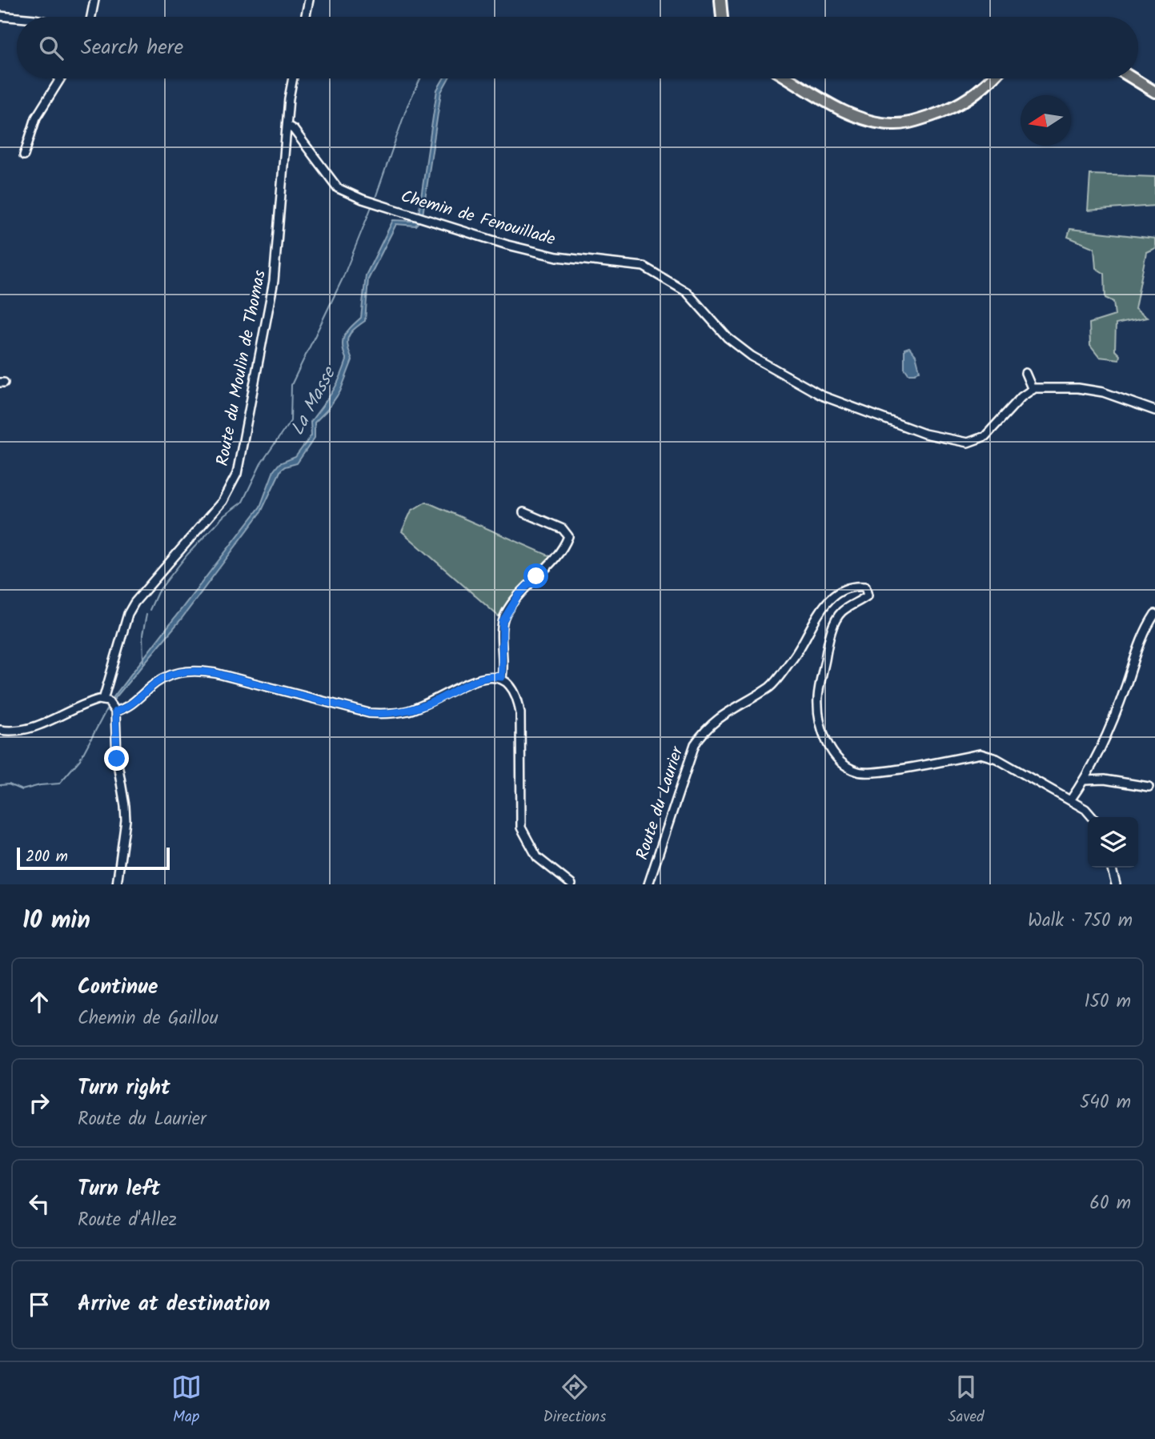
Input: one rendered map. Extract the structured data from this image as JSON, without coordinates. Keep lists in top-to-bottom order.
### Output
{
  "streets": {
    "street": ["Chemin de Fenouillade", "Route du Moulin de Thomas", "Route du Laurier"]
  },
  "crossings": [
    ["Chemin de Fenouillade", "Route du Moulin de Thomas"]
  ],
  "water": ["La Masse"],
  "scale_bar": "200 m",
  "north": "left",
  "page": {
    "search": "Search here",
    "scale": "200 m",
    "heading": ["10 min", "Walk · 750 m"],
    "list": [
      ["Continue", "Chemin de Gaillou", "150 m"],
      ["Turn right", "Route du Laurier", "540 m"],
      ["Turn left", "Route d'Allez", "60 m"],
      "Arrive at destination"
    ],
    "nav": ["Map", "Directions", "Saved"]
  }
}
